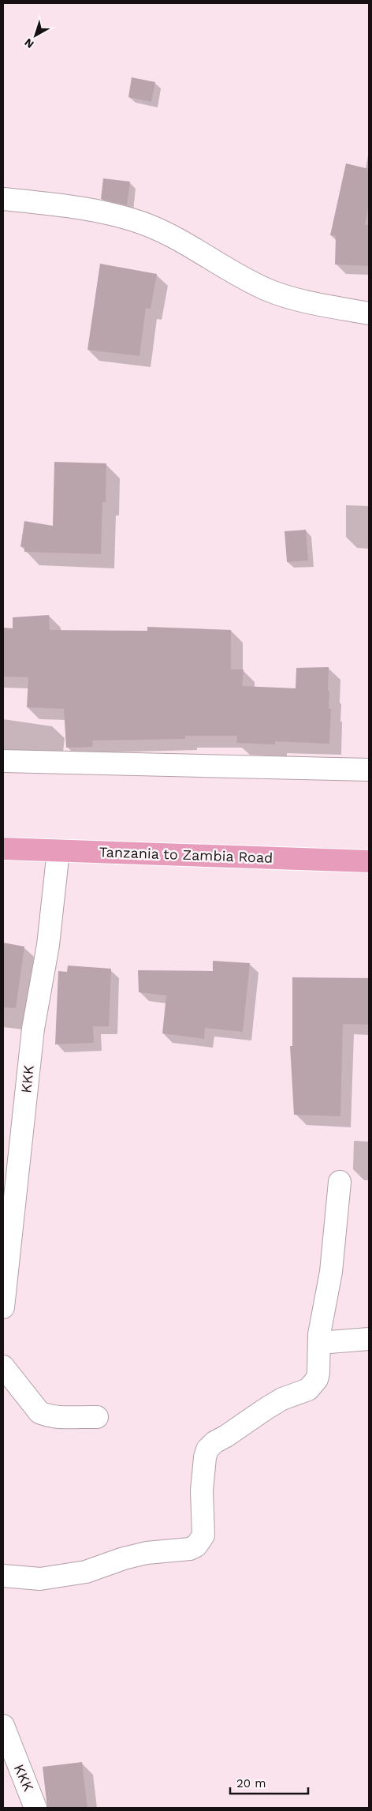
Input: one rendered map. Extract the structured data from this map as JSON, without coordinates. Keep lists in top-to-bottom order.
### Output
{
  "streets": {
    "highway": ["Tanzania to Zambia Road"],
    "street": ["KKK"]
  },
  "crossings": [
    ["Tanzania to Zambia Road", "KKK"]
  ],
  "scale_bar": "20 m",
  "north": "bottom left"
}
